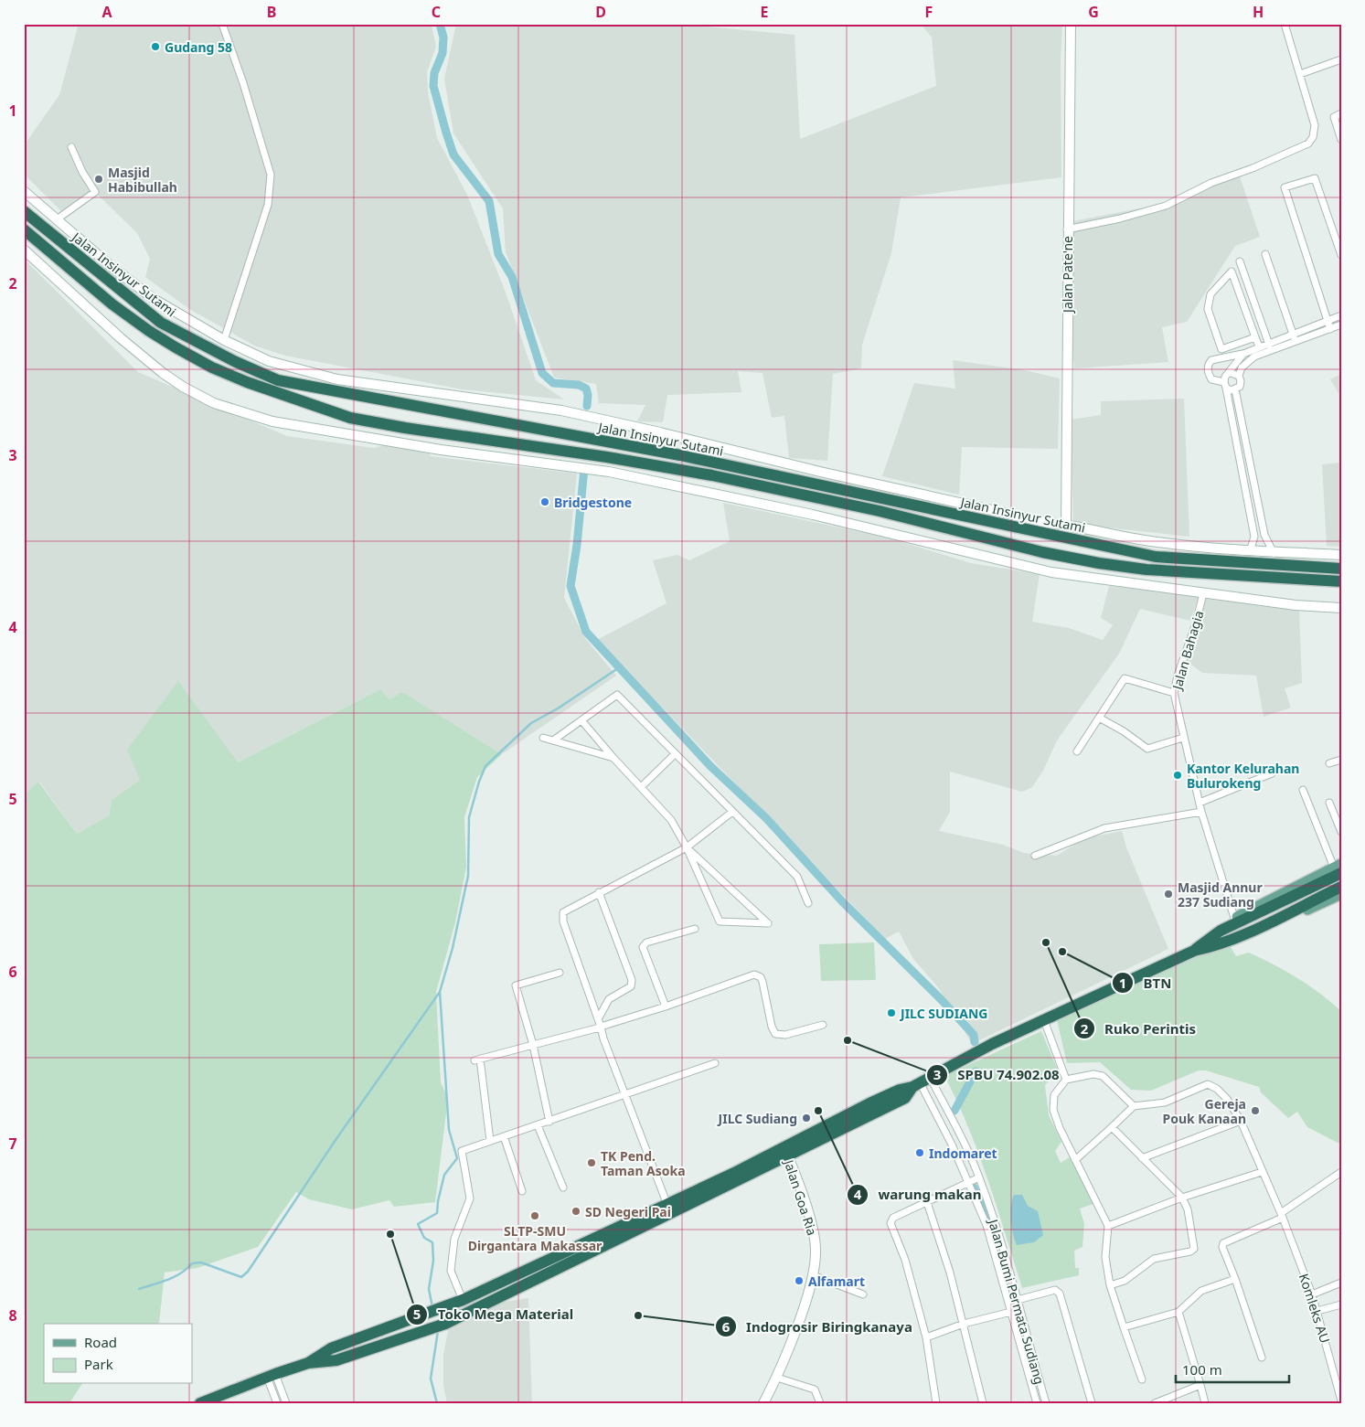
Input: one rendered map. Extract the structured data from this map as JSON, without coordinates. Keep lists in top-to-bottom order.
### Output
{
  "streets": {
    "highway": ["Jalan Insinyur Sutami"],
    "street": [
      "Jalan Pate'ne",
      "Jalan Bahagia",
      "Jalan Goa Ria",
      "Jalan Bumi Permata Sudiang",
      "Komleks AU"
    ]
  },
  "places": [
    "Gudang 58",
    "Masjid Habibullah",
    "Bridgestone",
    "Kantor Kelurahan Bulurokeng",
    "Masjid Annur 237 Sudiang",
    "Ruko Perintis",
    "BTN",
    "JILC SUDIANG",
    "SPBU 74.902.08",
    "warung makan",
    "Gereja Pouk Kanaan",
    "JILC Sudiang",
    "Indomaret",
    "TK Pend. Taman Asoka",
    "SD Negeri Pai",
    "SLTP-SMU Dirgantara Makassar",
    "Toko Mega Material",
    "Alfamart",
    "Indogrosir Biringkanaya"
  ],
  "legend": ["Road", "Park"],
  "scale_bar": "100 m",
  "grid": {
    "columns": [
      "A",
      "B",
      "C",
      "D",
      "E",
      "F",
      "G",
      "H"
    ],
    "rows": [
      "1",
      "2",
      "3",
      "4",
      "5",
      "6",
      "7",
      "8"
    ]
  }
}
